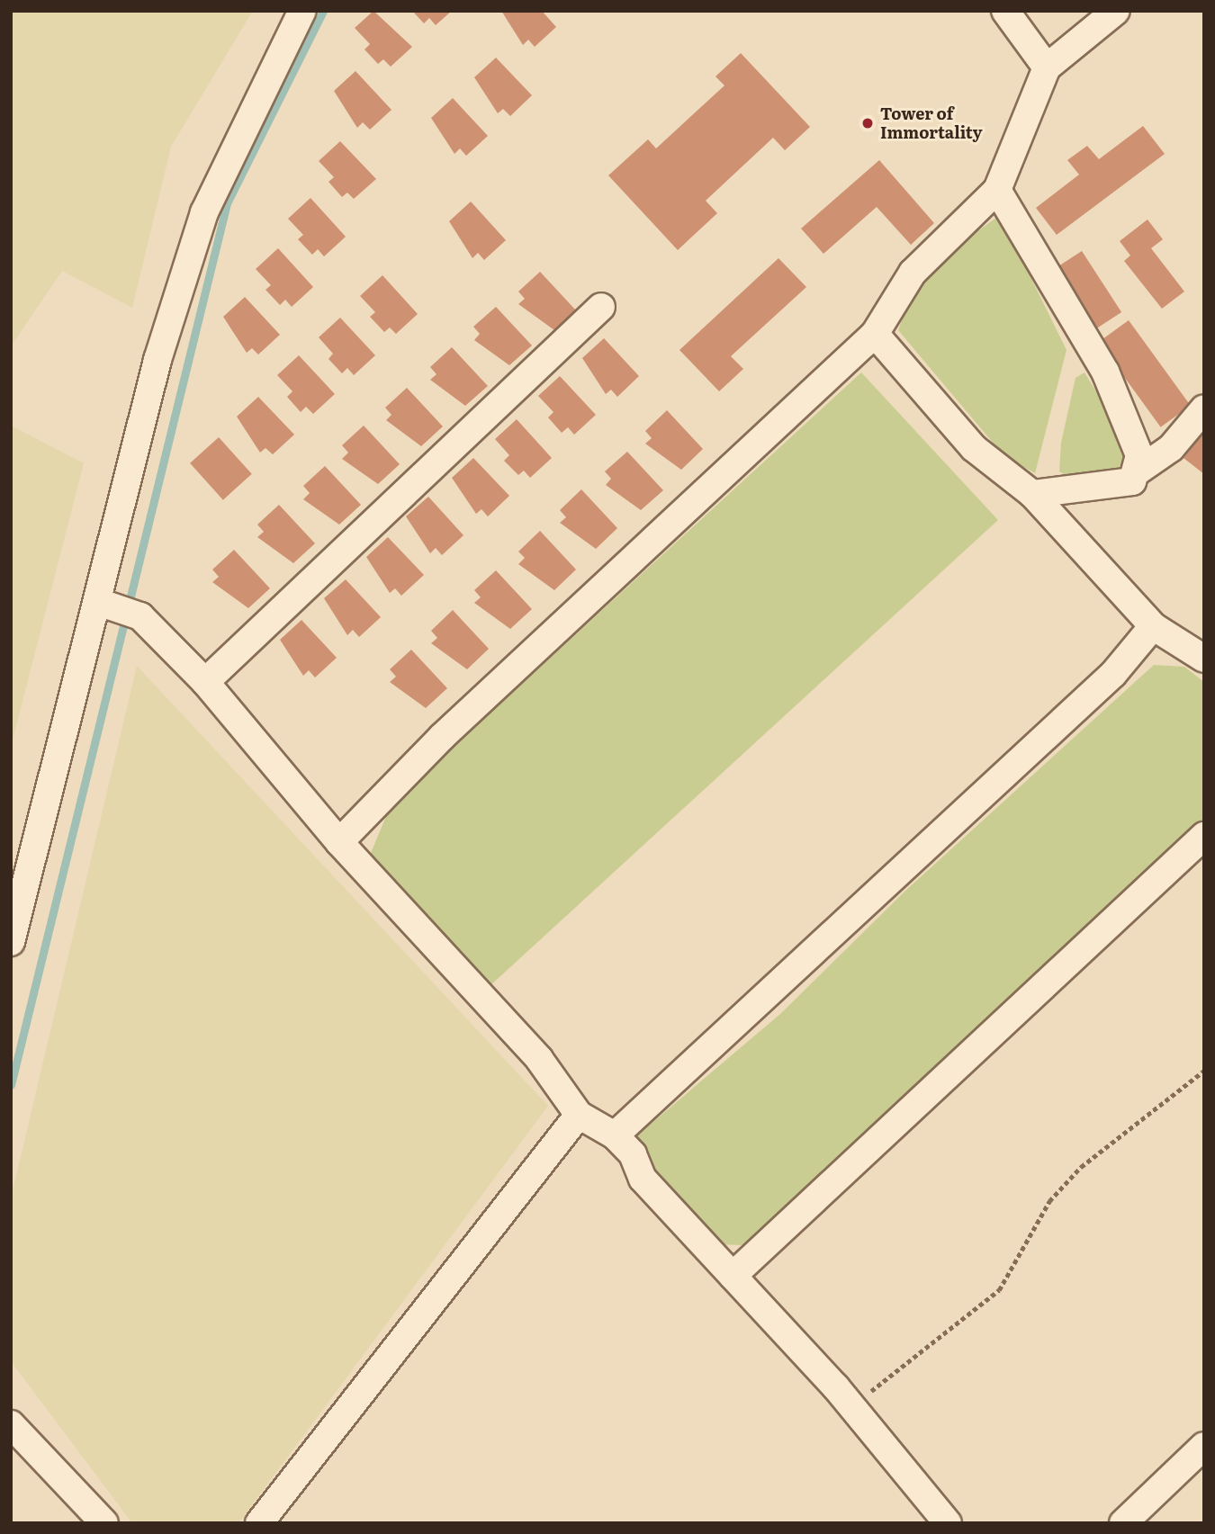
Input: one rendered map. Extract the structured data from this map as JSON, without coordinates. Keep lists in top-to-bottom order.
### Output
{
  "places": ["Tower of Immortality"]
}
